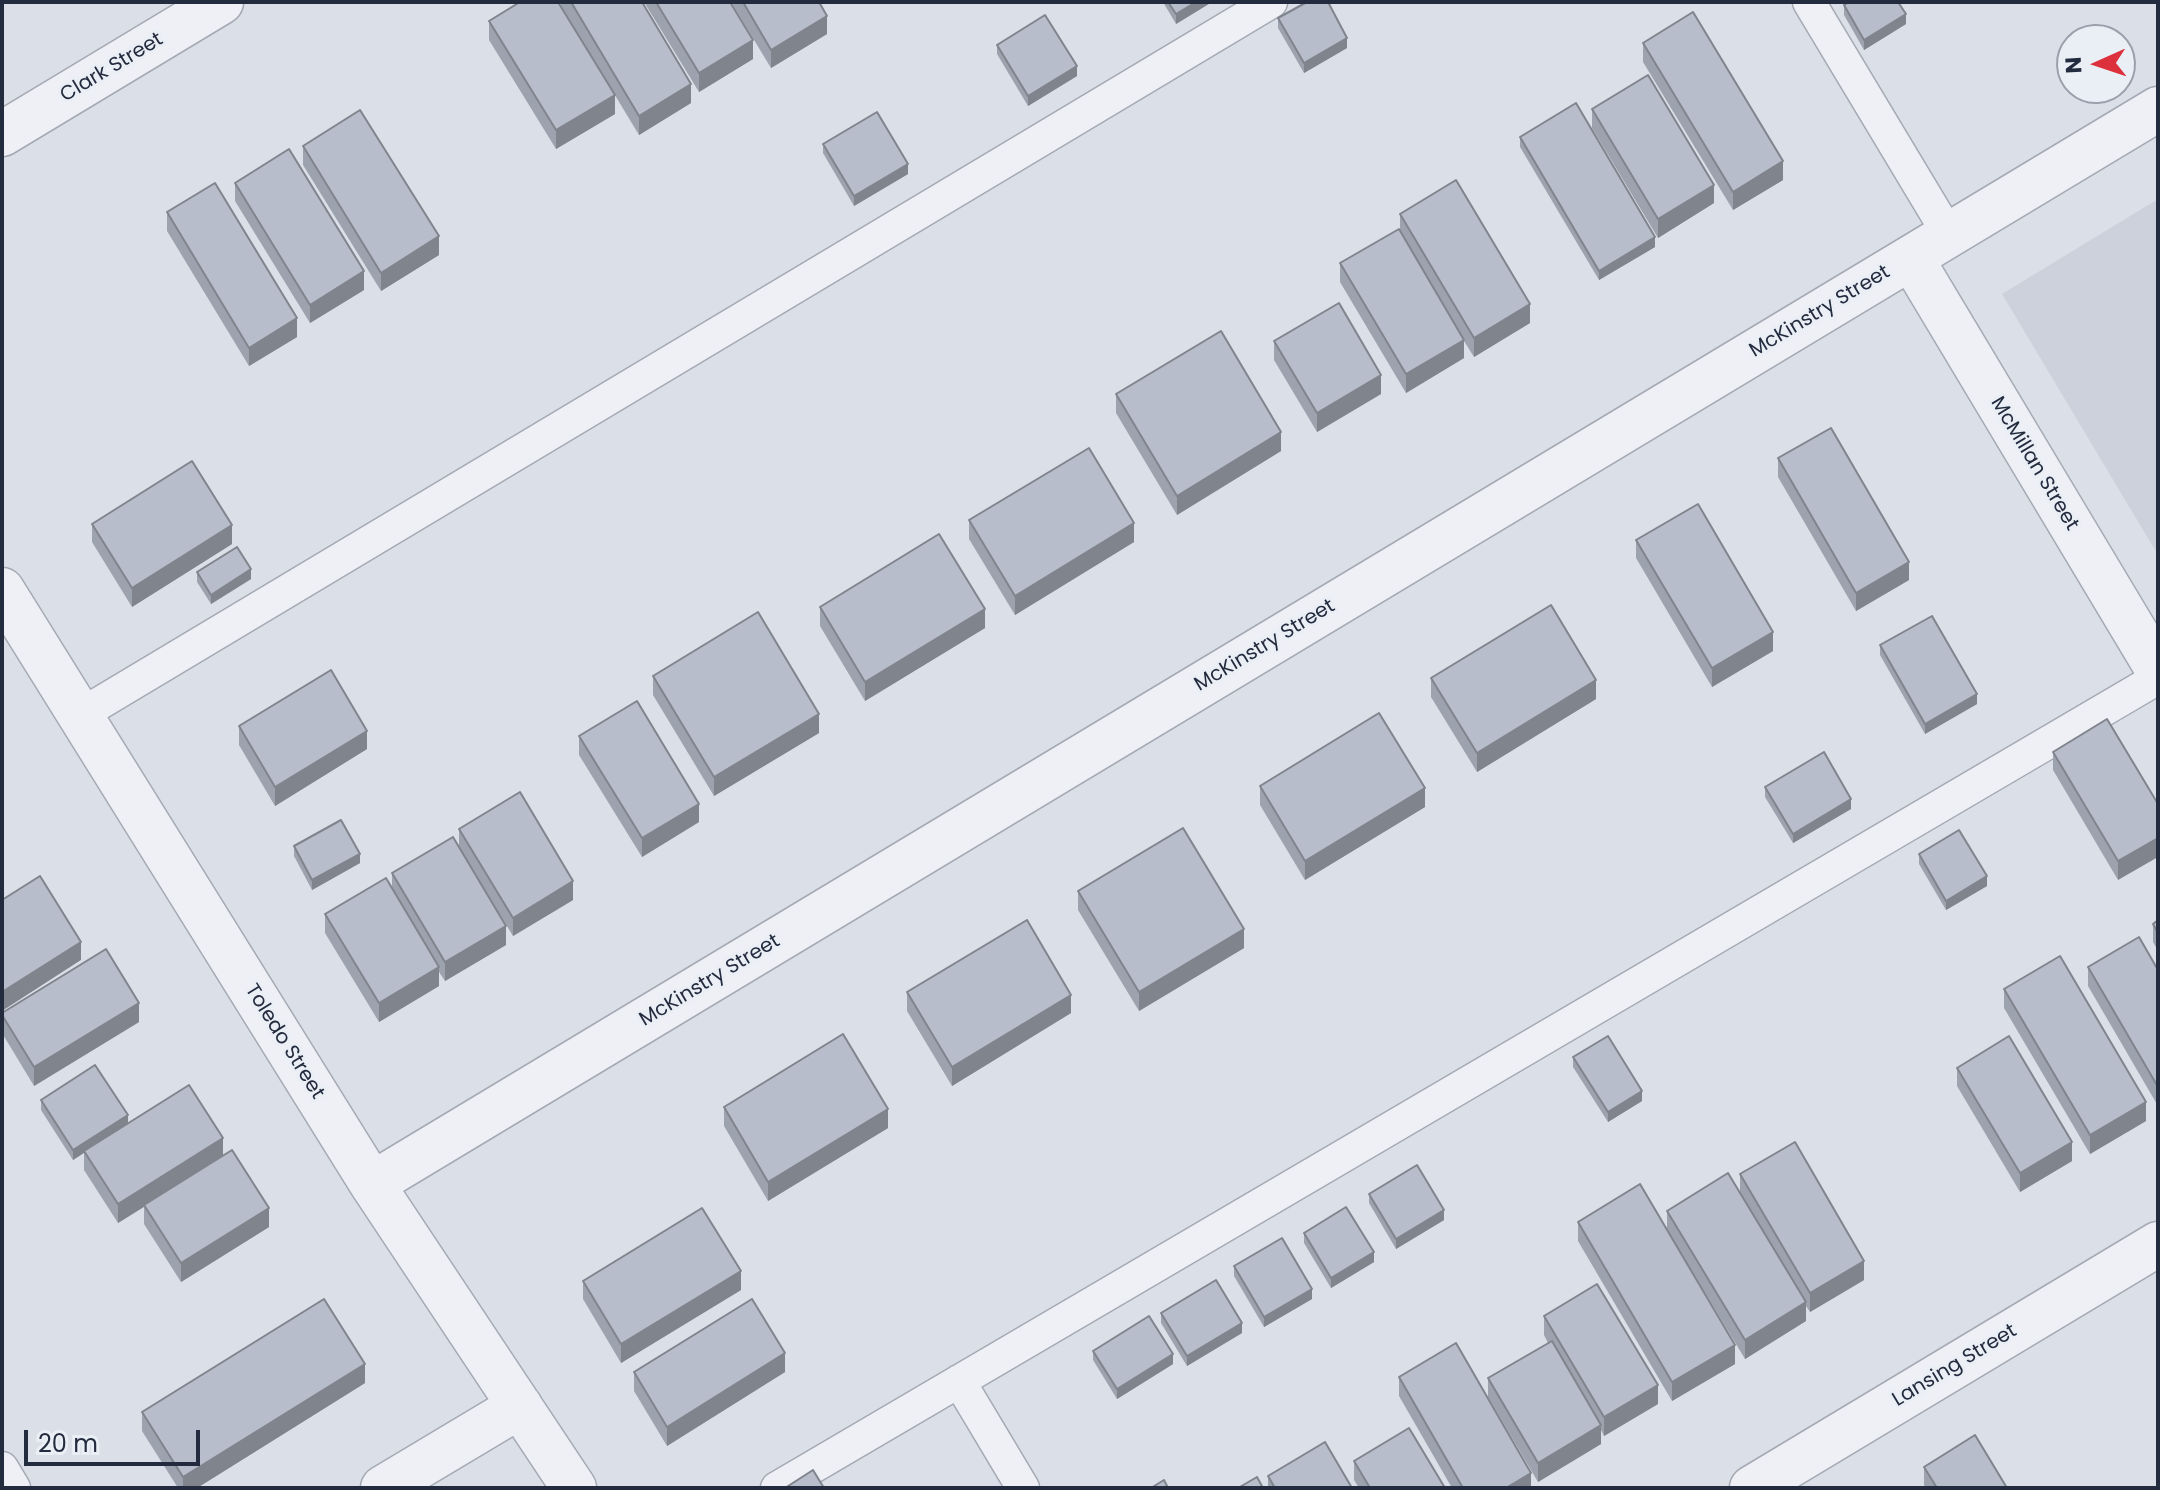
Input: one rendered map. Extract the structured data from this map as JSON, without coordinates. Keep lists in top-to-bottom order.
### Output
{
  "streets": {
    "street": [
      "Clark Street",
      "McKinstry Street",
      "McMillan Street",
      "Toledo Street",
      "Lansing Street"
    ]
  },
  "crossings": [
    ["McKinstry Street", "McMillan Street"],
    ["McKinstry Street", "Toledo Street"]
  ],
  "scale_bar": "20 m",
  "north": "left"
}
